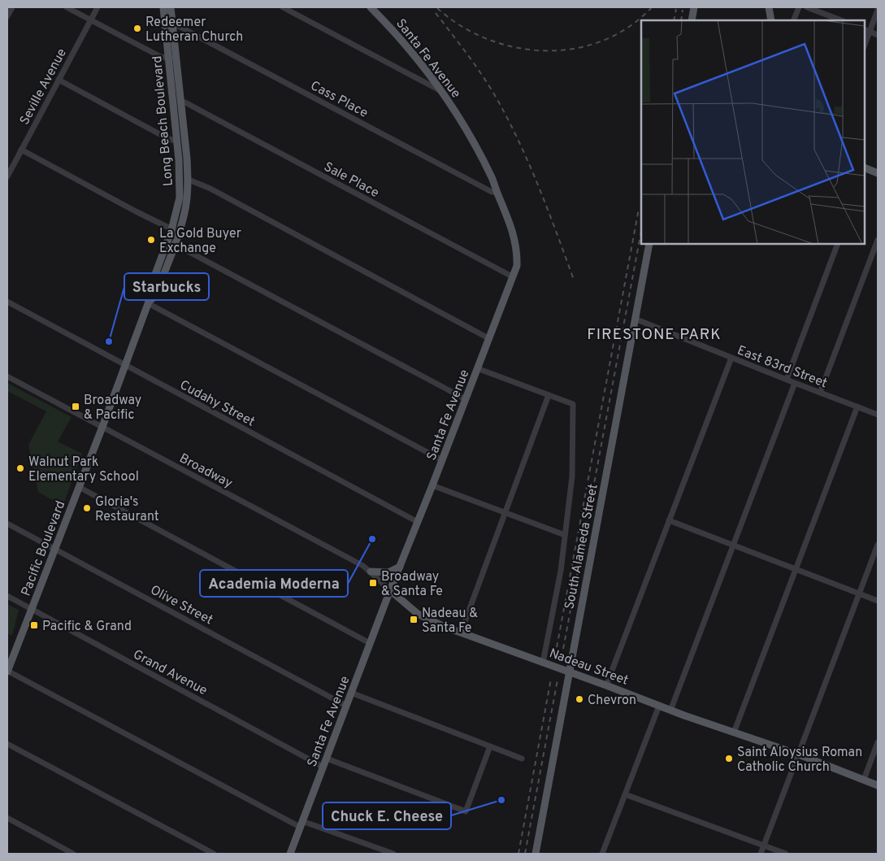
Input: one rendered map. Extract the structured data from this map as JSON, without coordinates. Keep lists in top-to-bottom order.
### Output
{
  "streets": {
    "main road": [
      "Santa Fe Avenue",
      "Long Beach Boulevard",
      "South Alameda Street",
      "Pacific Boulevard",
      "Nadeau Street"
    ],
    "street": [
      "Seville Avenue",
      "Cass Place",
      "Sale Place",
      "East 83rd Street",
      "Cudahy Street",
      "Broadway",
      "Olive Street",
      "Grand Avenue"
    ]
  },
  "crossings": [
    ["Santa Fe Avenue", "Cass Place"],
    ["Santa Fe Avenue", "Sale Place"],
    ["Santa Fe Avenue", "Cudahy Street"],
    ["Santa Fe Avenue", "Broadway"],
    ["Santa Fe Avenue", "Olive Street"],
    ["Santa Fe Avenue", "Nadeau Street"],
    ["Santa Fe Avenue", "Grand Avenue"],
    ["Cass Place", "Long Beach Boulevard"],
    ["Long Beach Boulevard", "Sale Place"],
    ["Long Beach Boulevard", "Cudahy Street"],
    ["Long Beach Boulevard", "Pacific Boulevard"],
    ["East 83rd Street", "South Alameda Street"],
    ["Cudahy Street", "Pacific Boulevard"],
    ["Broadway", "Pacific Boulevard"],
    ["Broadway", "Nadeau Street"],
    ["South Alameda Street", "Nadeau Street"],
    ["Pacific Boulevard", "Olive Street"],
    ["Pacific Boulevard", "Grand Avenue"]
  ],
  "districts": ["FIRESTONE PARK"],
  "places": {
    "other": [
      "Redeemer Lutheran Church",
      "La Gold Buyer Exchange",
      "Starbucks",
      "Walnut Park Elementary School",
      "Gloria's Restaurant",
      "Academia Moderna",
      "Chevron",
      "Saint Aloysius Roman Catholic Church",
      "Chuck E. Cheese"
    ],
    "transit": [
      "Broadway & Pacific",
      "Broadway & Santa Fe",
      "Nadeau & Santa Fe",
      "Pacific & Grand"
    ]
  }
}
